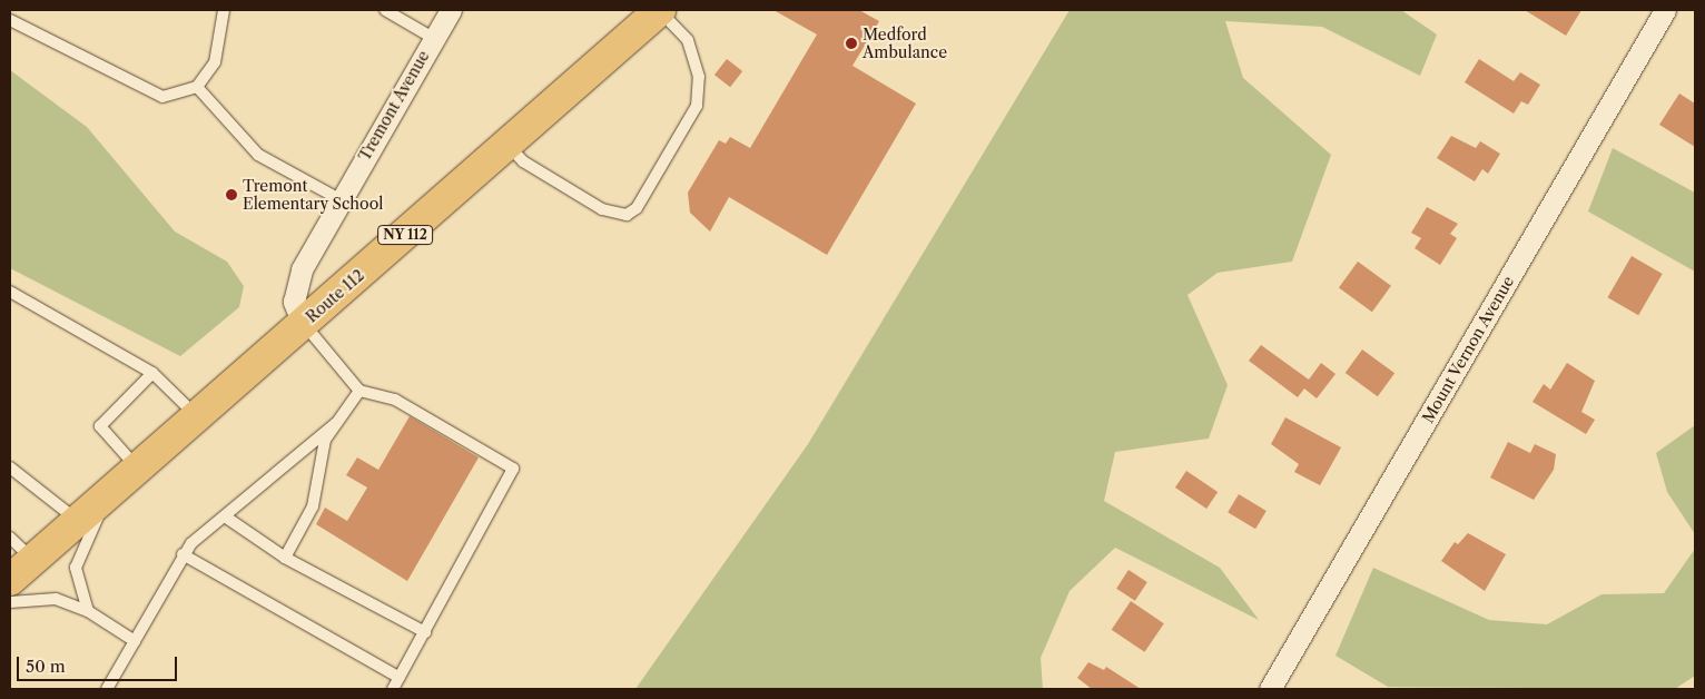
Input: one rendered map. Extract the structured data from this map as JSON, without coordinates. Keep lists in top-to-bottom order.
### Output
{
  "streets": {
    "main road": ["NY 112", "Route 112"],
    "street": ["Tremont Avenue", "Mount Vernon Avenue"]
  },
  "crossings": [
    ["Tremont Avenue", "Route 112"]
  ],
  "places": ["Medford Ambulance", "Tremont Elementary School"],
  "scale_bar": "50 m"
}
